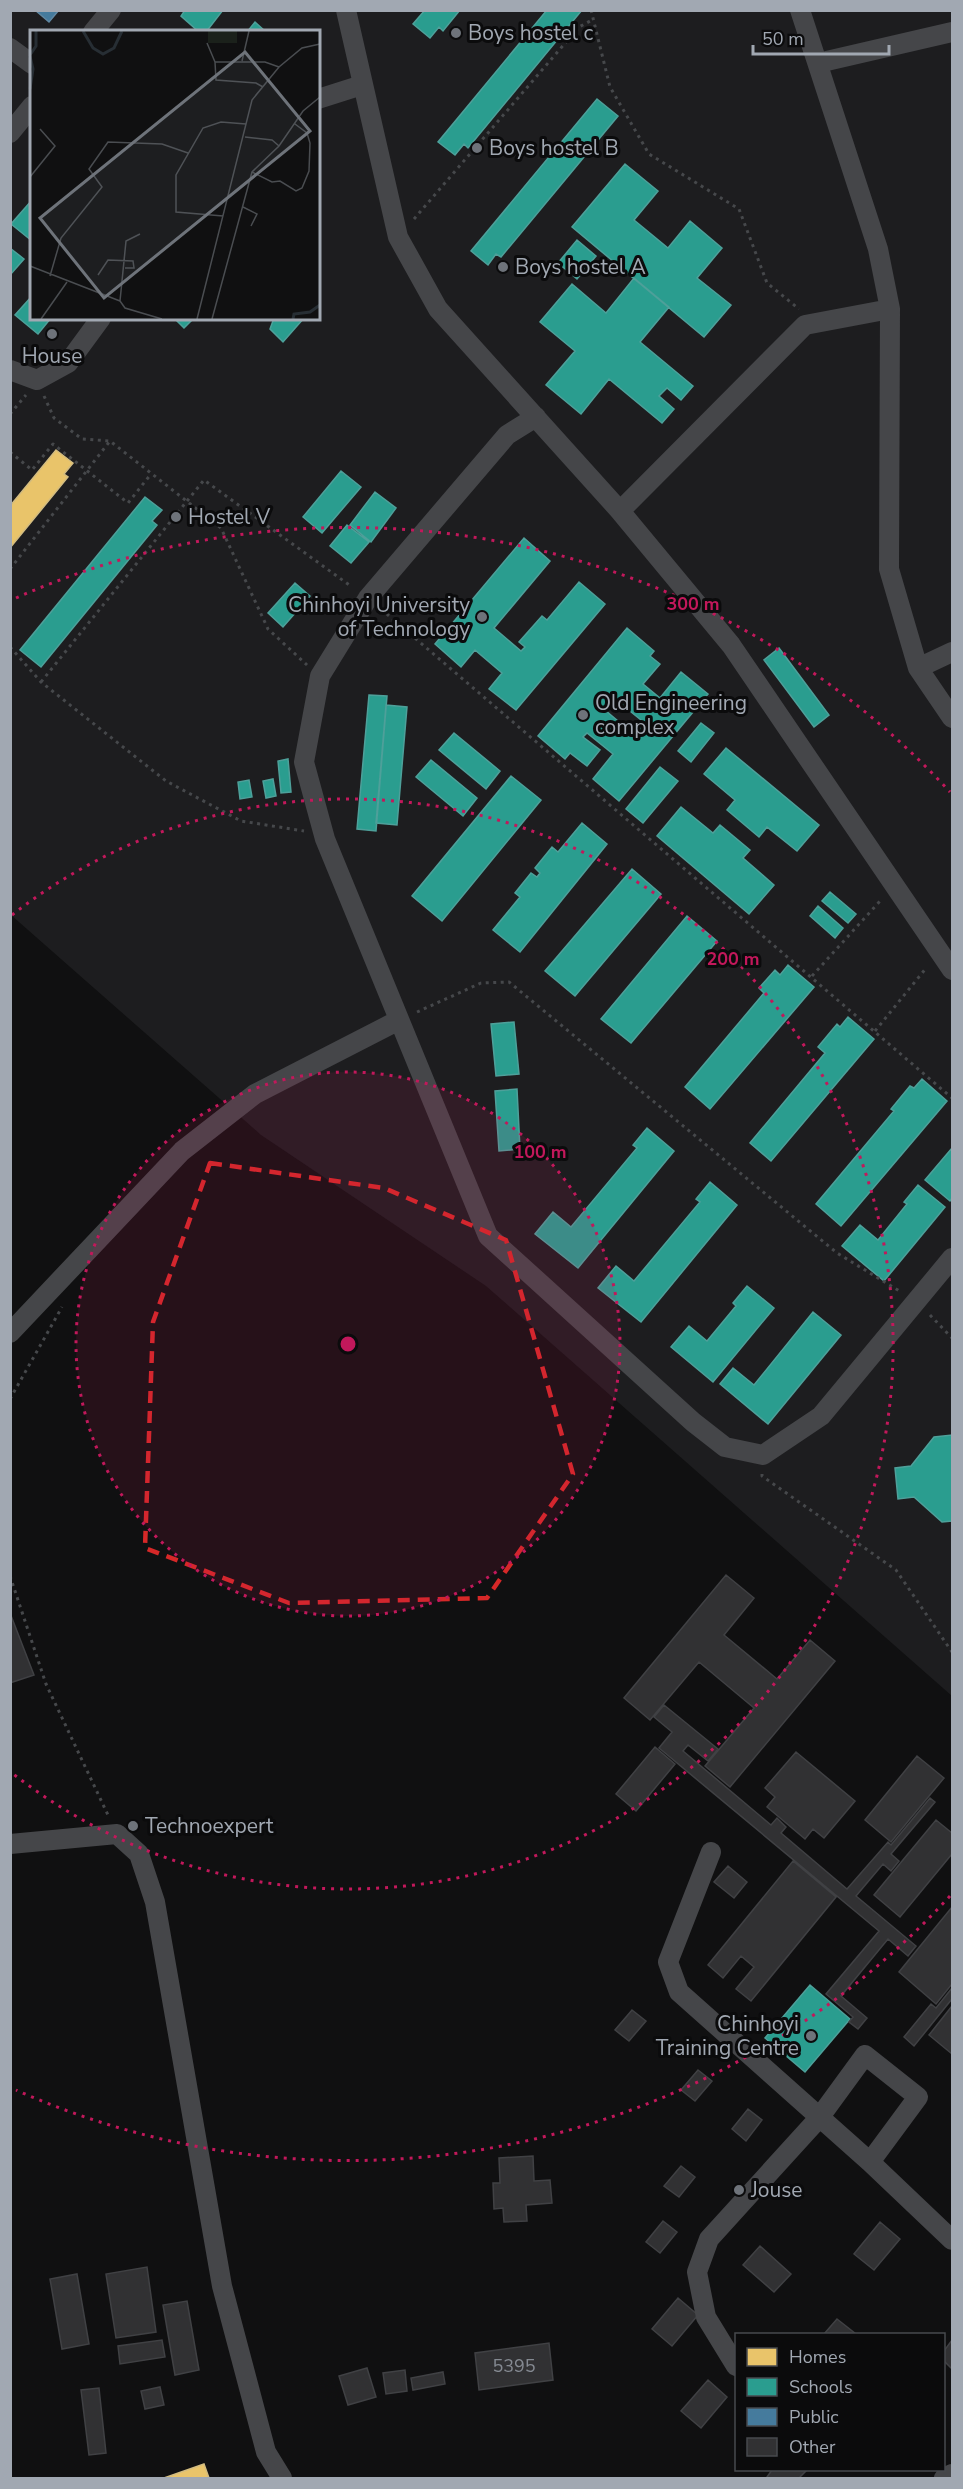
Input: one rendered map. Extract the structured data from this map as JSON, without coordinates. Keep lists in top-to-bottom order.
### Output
{
  "places": [
    "Boys hostel c",
    "Boys hostel B",
    "Boys hostel A",
    "House",
    "Hostel V",
    "Chinhoyi University of Technology",
    "Old Engineering complex",
    "Technoexpert",
    "Chinhoyi Training Centre",
    "Jouse"
  ],
  "house_numbers": ["5395"],
  "legend": [
    "Homes",
    "Schools",
    "Public",
    "Other"
  ],
  "scale_bar": "50 m",
  "rings": ["300 m", "200 m", "100 m"]
}
